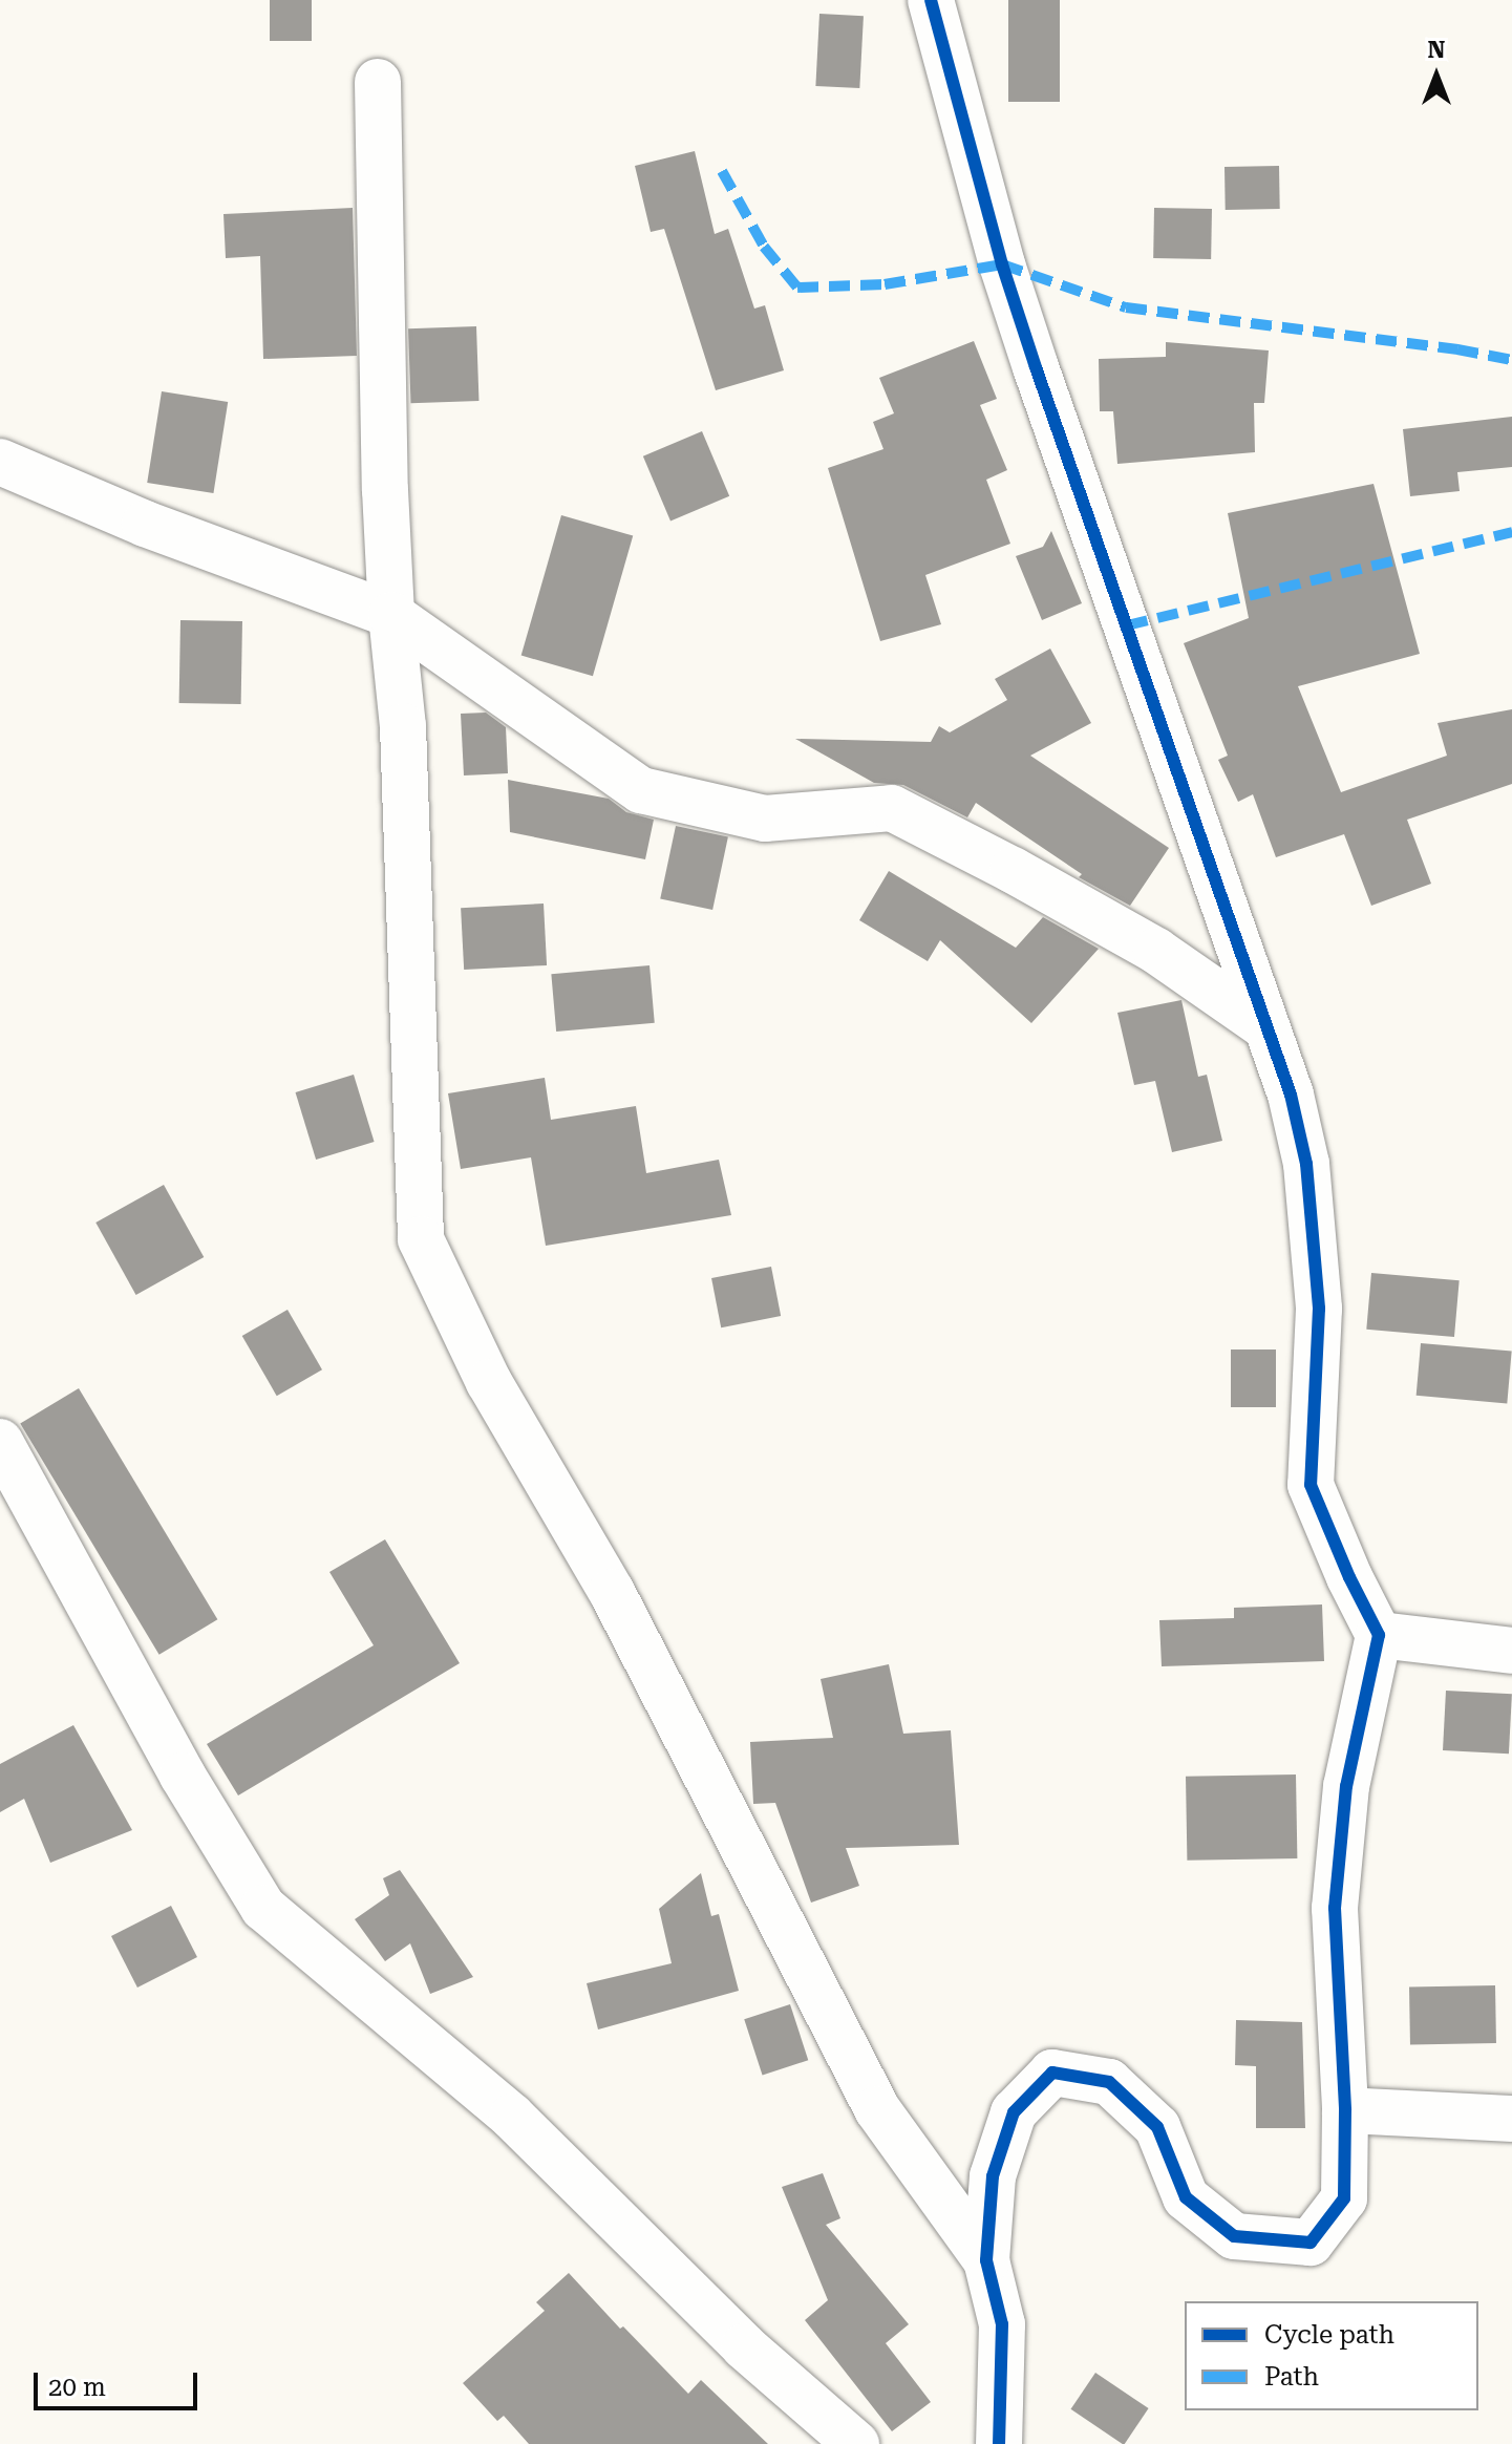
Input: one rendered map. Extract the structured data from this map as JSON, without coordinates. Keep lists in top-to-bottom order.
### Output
{
  "legend": ["Cycle path", "Path"],
  "scale_bar": "20 m",
  "north": "top"
}
